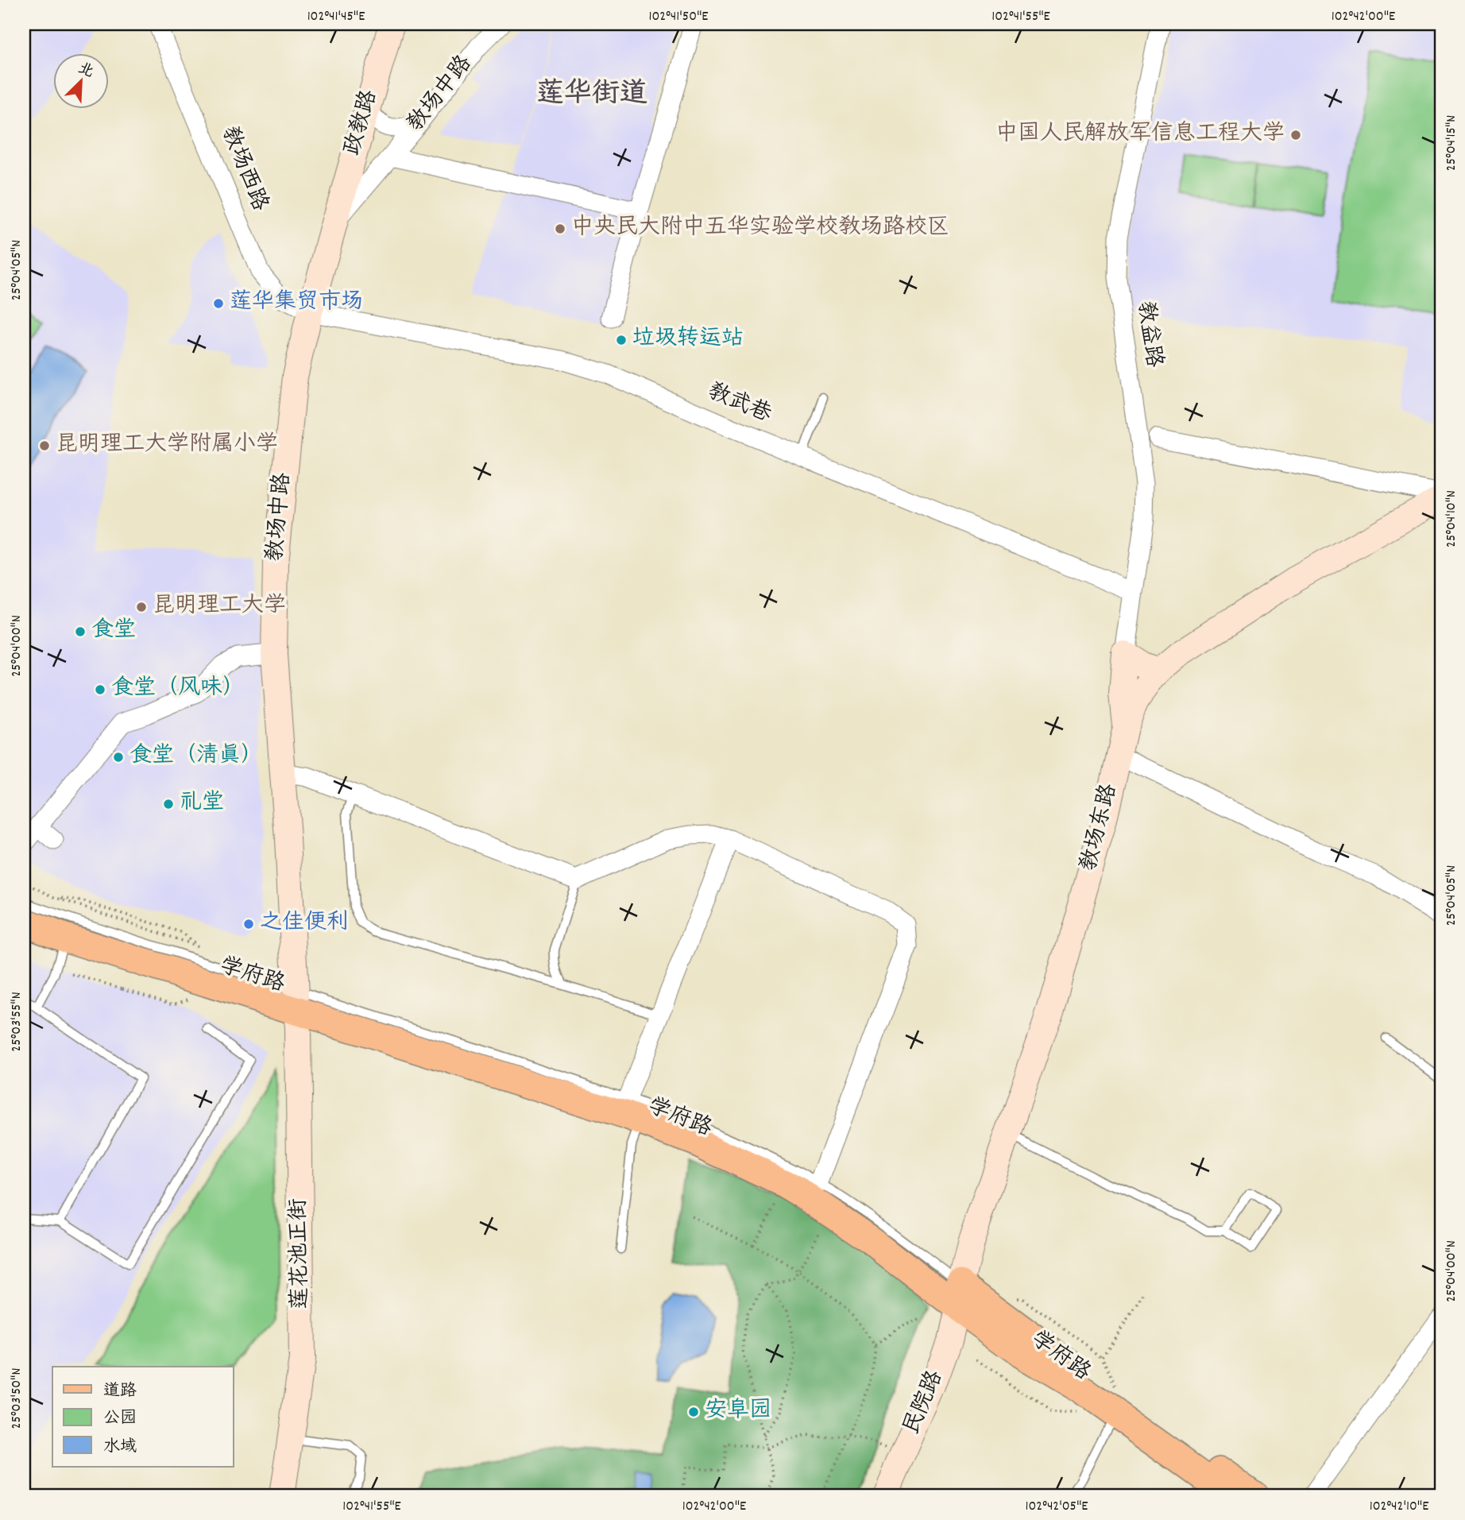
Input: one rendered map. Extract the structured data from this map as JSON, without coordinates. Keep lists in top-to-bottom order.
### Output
{
  "streets": {
    "main road": [
      "教场中路",
      "政教路",
      "教场东路",
      "学府路",
      "莲花池正街",
      "民院路"
    ],
    "street": ["教场西路", "教益路", "教武巷"]
  },
  "crossings": [
    ["教场中路", "政教路"],
    ["教场中路", "教场西路"],
    ["教场中路", "教武巷"],
    ["教场中路", "学府路"],
    ["教场中路", "莲花池正街"],
    ["教场西路", "教武巷"],
    ["教益路", "教武巷"],
    ["教场东路", "学府路"],
    ["教场东路", "民院路"],
    ["学府路", "莲花池正街"],
    ["学府路", "民院路"]
  ],
  "districts": ["莲华街道"],
  "places": [
    "中国人民解放军信息工程大学",
    "中央民大附中五华实验学校教场路校区",
    "莲华集贸市场",
    "垃圾转运站",
    "昆明理工大学附属小学",
    "昆明理工大学",
    "食堂",
    "食堂（风味）",
    "食堂（清真）",
    "礼堂",
    "之佳便利",
    "安阜园"
  ],
  "legend": ["道路", "公园", "水域"],
  "north": "top right",
  "coordinates": [
    "102°41'45\"E",
    "102°41'50\"E",
    "102°41'55\"E",
    "102°42'00\"E",
    "25°04'15\"N",
    "25°04'05\"N",
    "25°04'10\"N",
    "25°04'00\"N",
    "25°03'55\"N",
    "25°03'50\"N",
    "102°42'05\"E",
    "102°42'10\"E"
  ]
}
